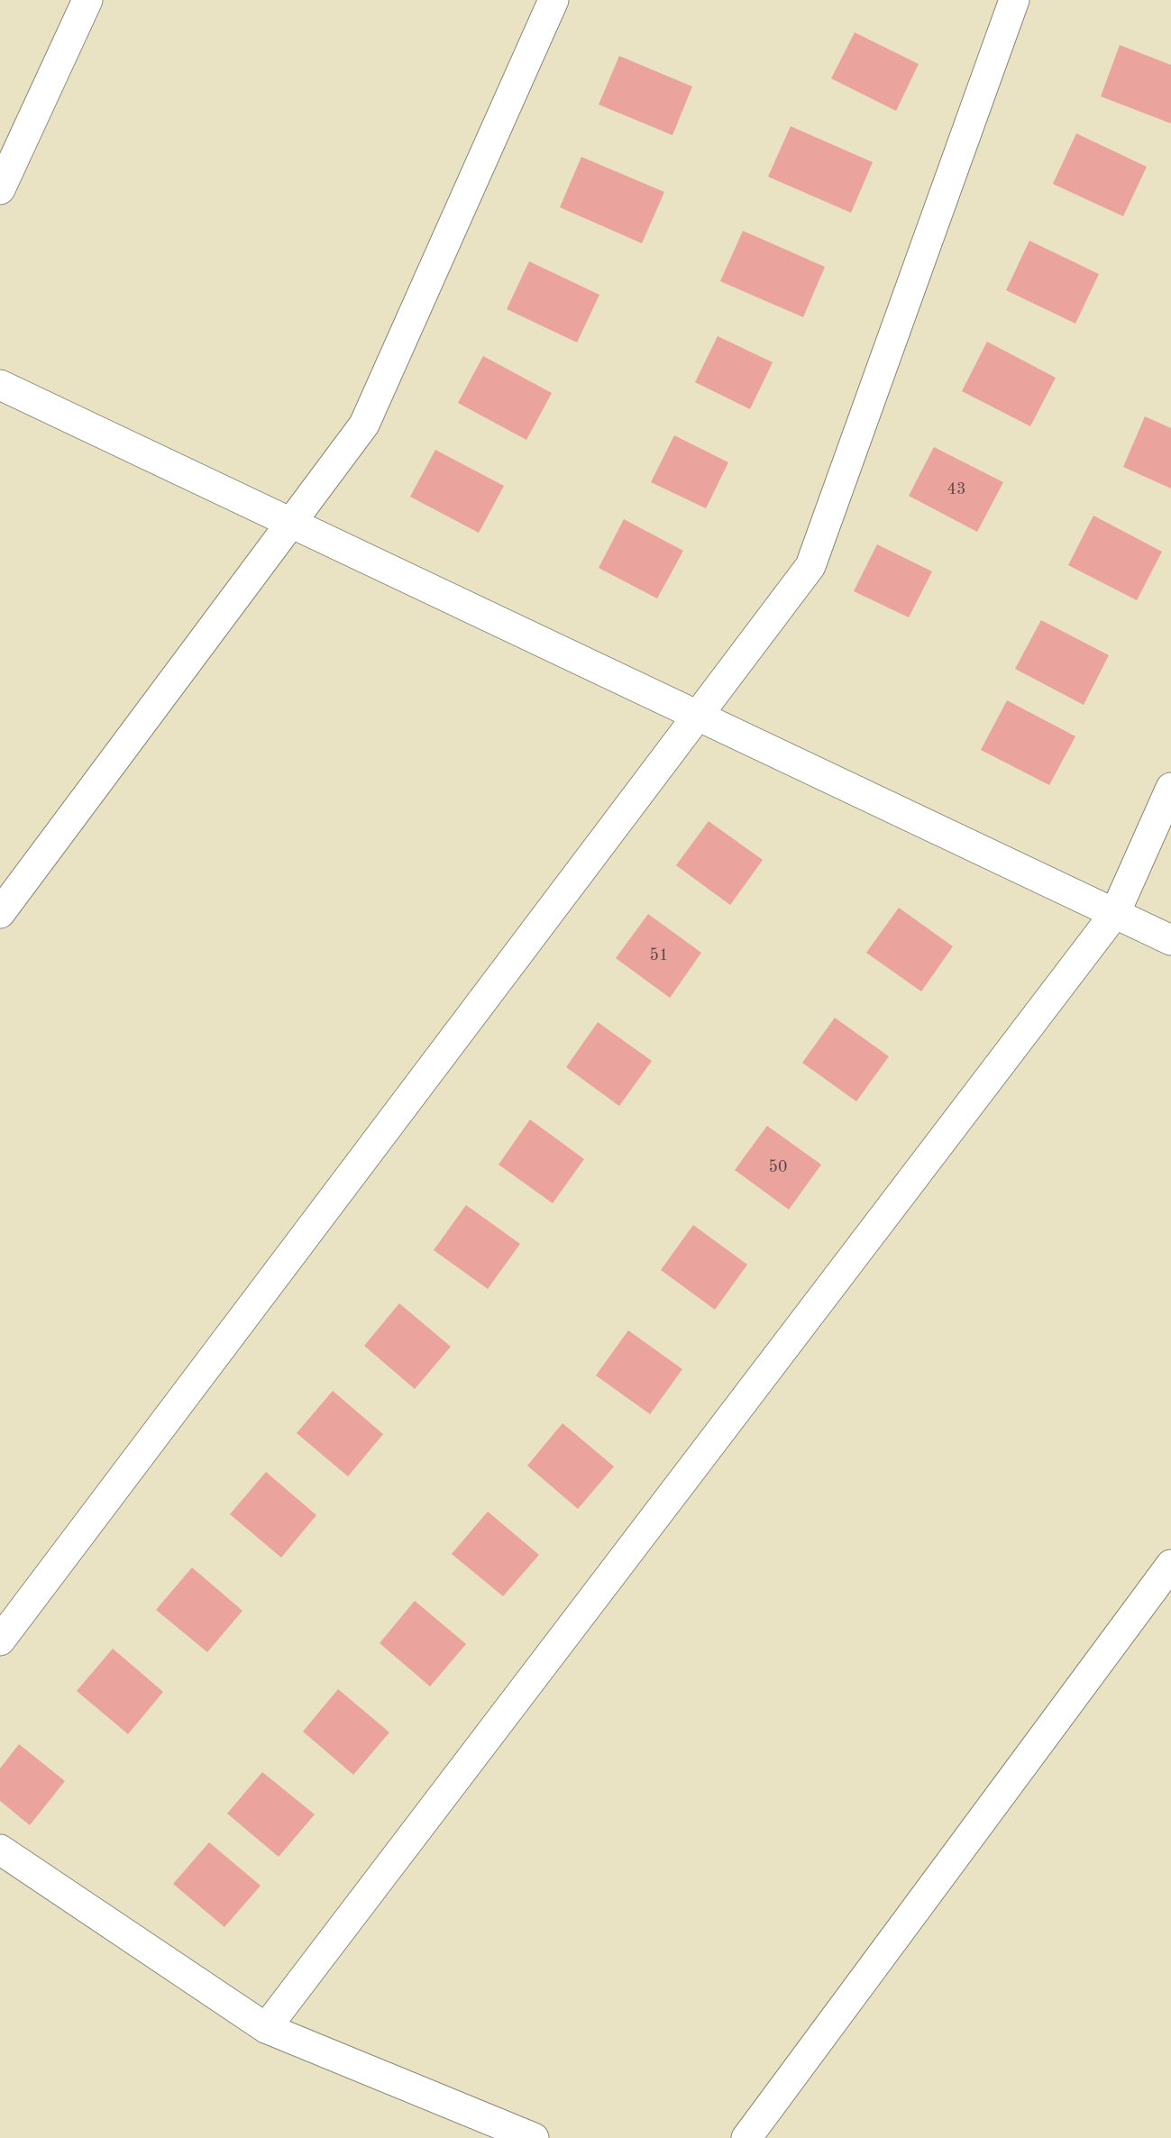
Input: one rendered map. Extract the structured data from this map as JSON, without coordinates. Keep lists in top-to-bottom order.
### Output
{
  "house_numbers": ["43", "51", "50"]
}
